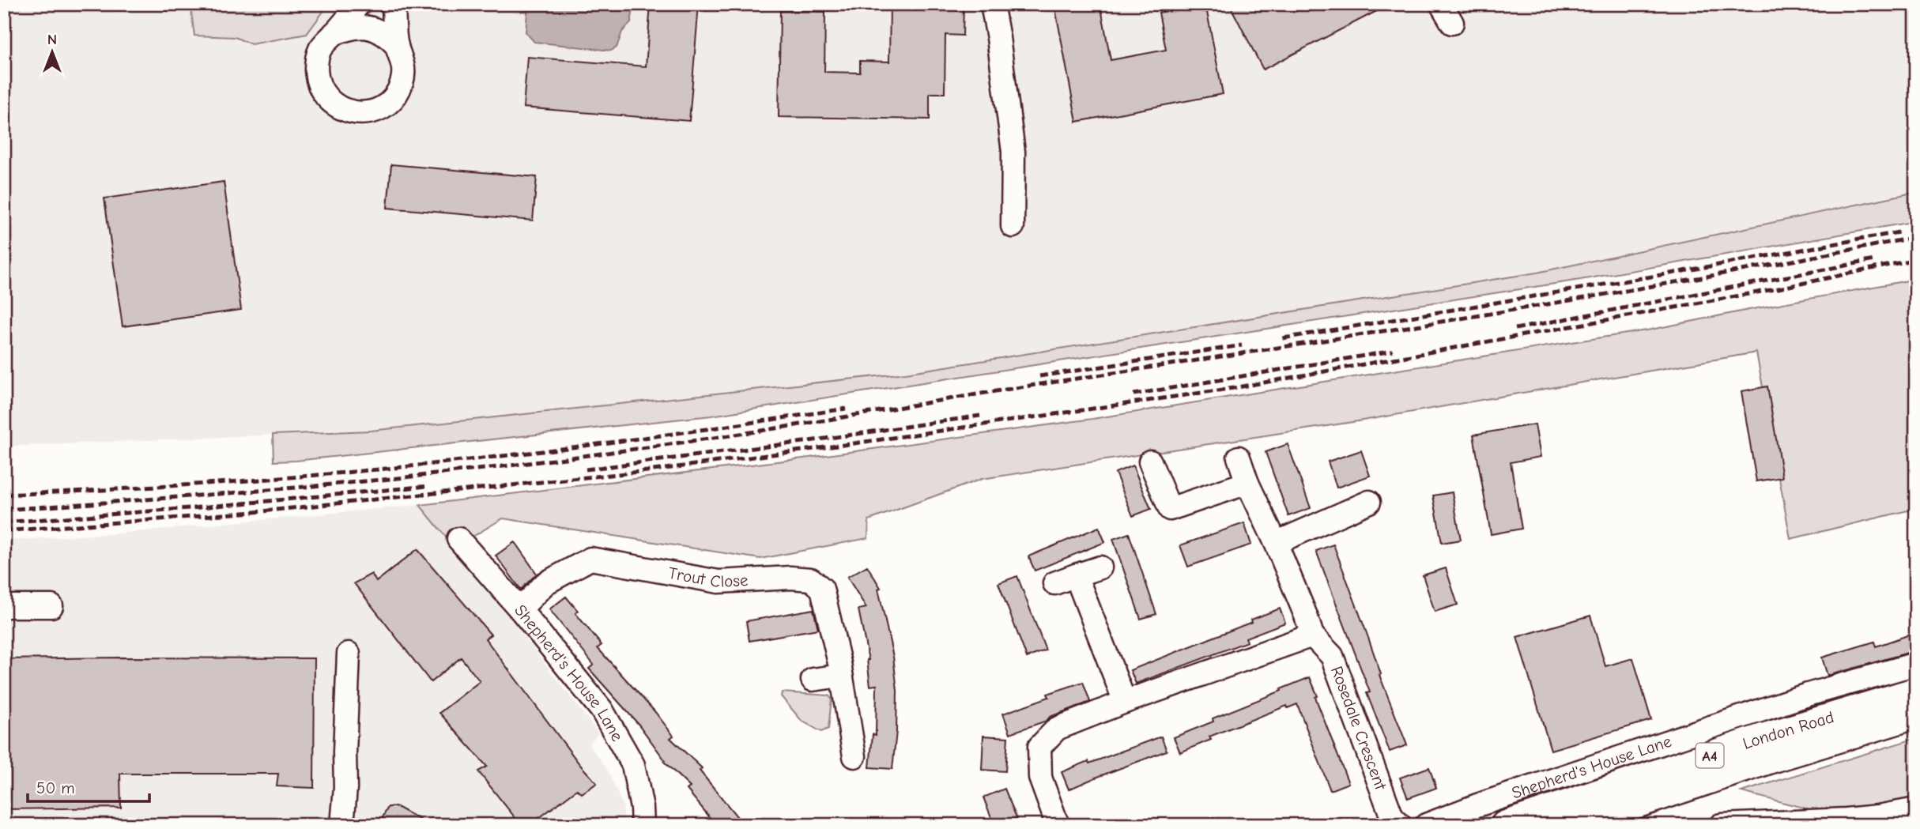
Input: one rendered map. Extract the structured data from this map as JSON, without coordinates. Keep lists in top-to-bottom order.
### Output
{
  "streets": {
    "main road": ["London Road", "A4"],
    "street": ["Trout Close", "Shepherd's House Lane", "Rosedale Crescent"]
  },
  "crossings": [
    ["Trout Close", "Shepherd's House Lane"]
  ],
  "scale_bar": "50 m",
  "north": "top"
}
